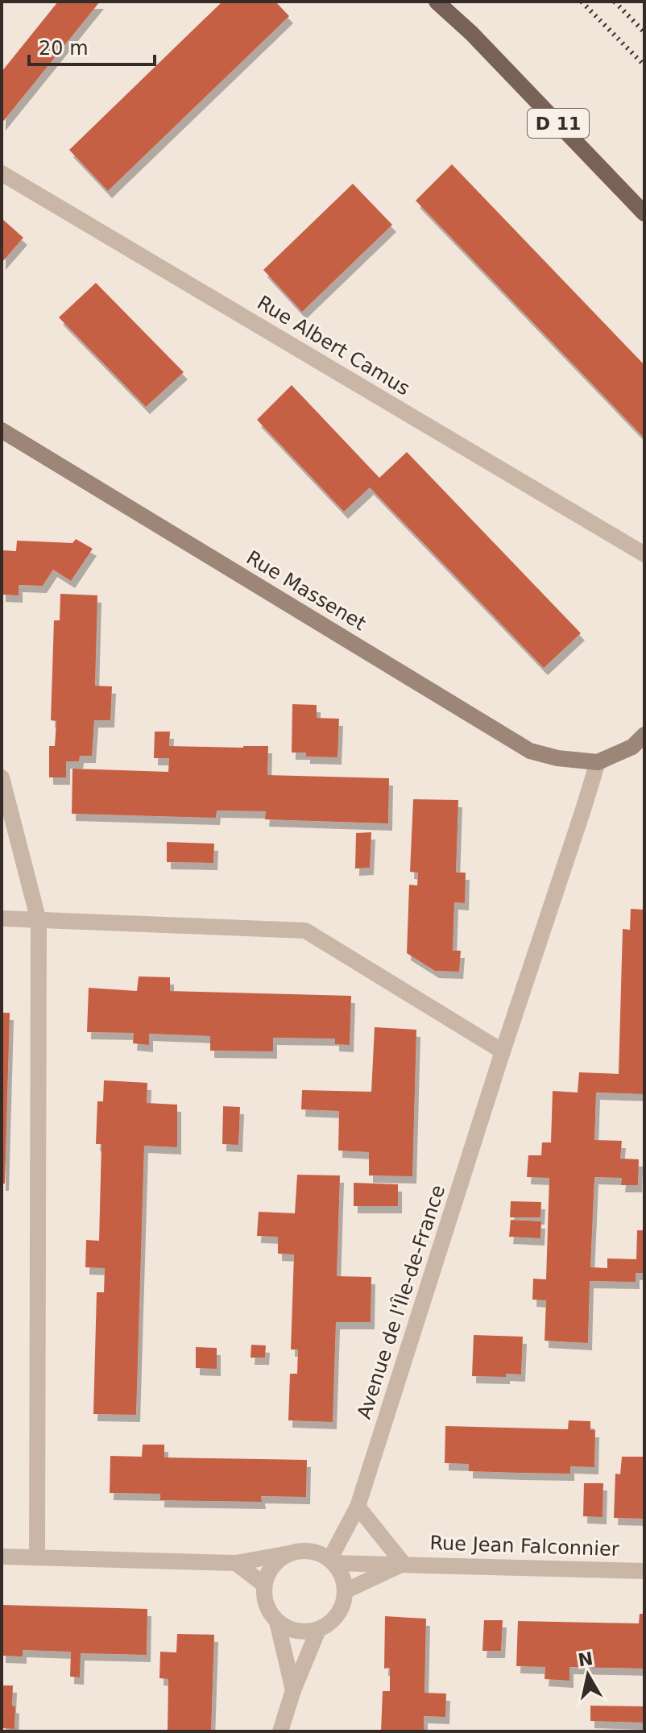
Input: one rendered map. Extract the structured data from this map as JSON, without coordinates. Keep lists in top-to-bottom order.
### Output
{
  "streets": {
    "main road": ["D 11", "Rue Massenet"],
    "street": ["Rue Albert Camus", "Avenue de l'Île-de-France", "Rue Jean Falconnier"]
  },
  "crossings": [
    ["Rue Massenet", "Avenue de l'Île-de-France"],
    ["Avenue de l'Île-de-France", "Rue Jean Falconnier"]
  ],
  "scale_bar": "20 m",
  "north": "top"
}
